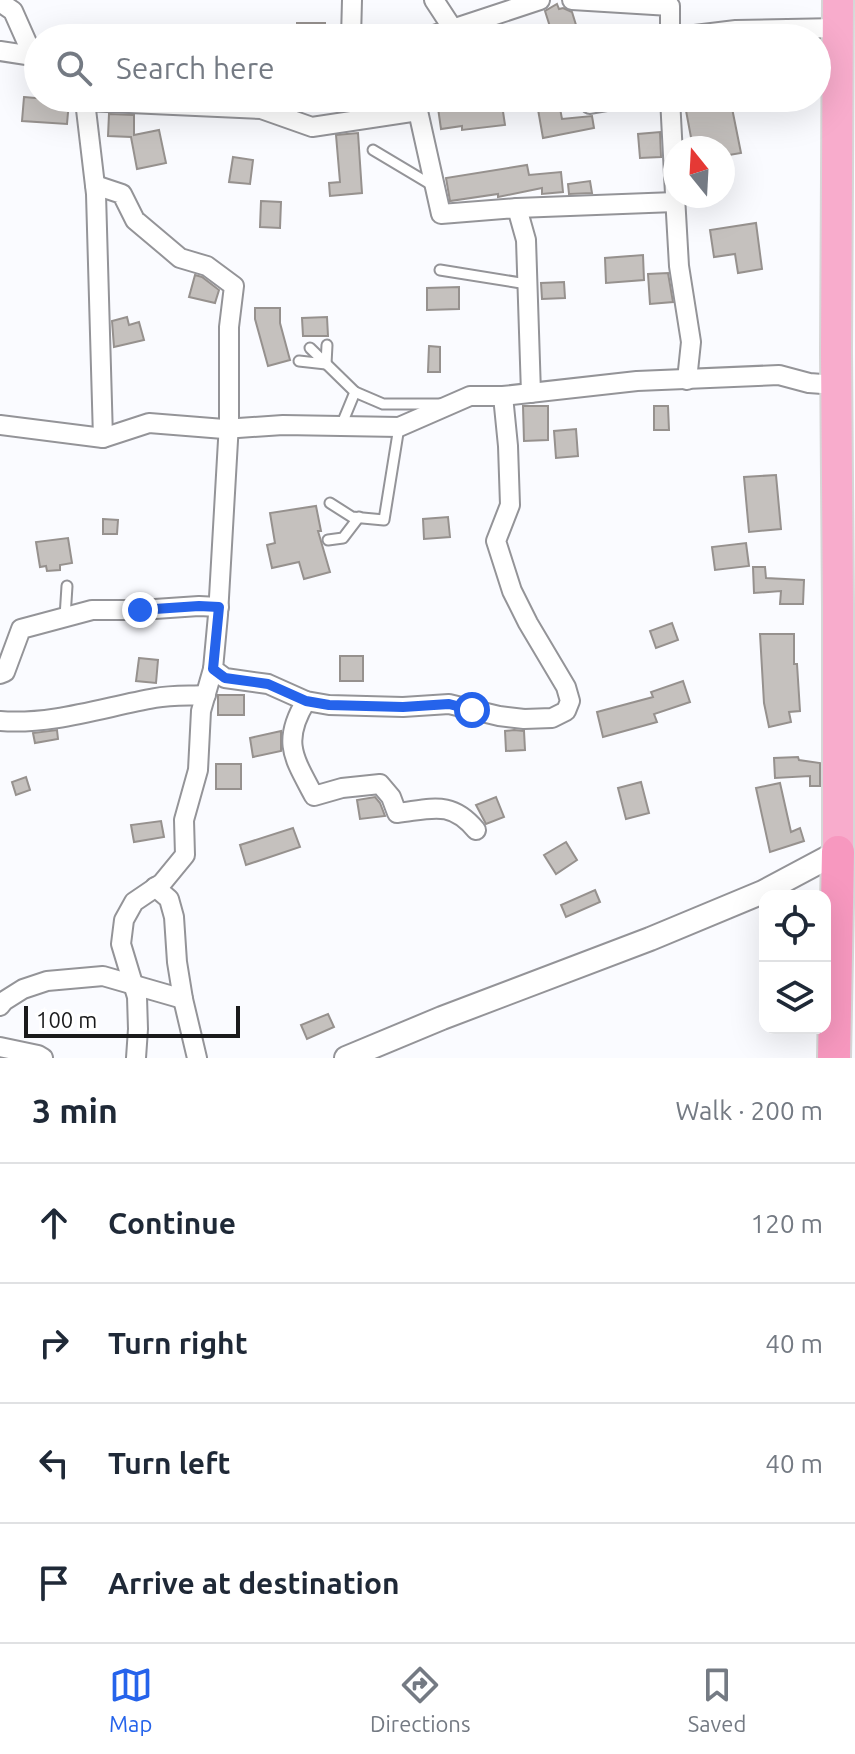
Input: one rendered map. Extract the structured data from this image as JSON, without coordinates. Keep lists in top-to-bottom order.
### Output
{
  "scale_bar": "100 m",
  "north": "top",
  "page": {
    "search": "Search here",
    "scale": "100 m",
    "heading": ["3 min", "Walk · 200 m"],
    "list": [
      ["Continue", "120 m"],
      ["Turn right", "40 m"],
      ["Turn left", "40 m"],
      "Arrive at destination"
    ],
    "nav": ["Map", "Directions", "Saved"]
  }
}
